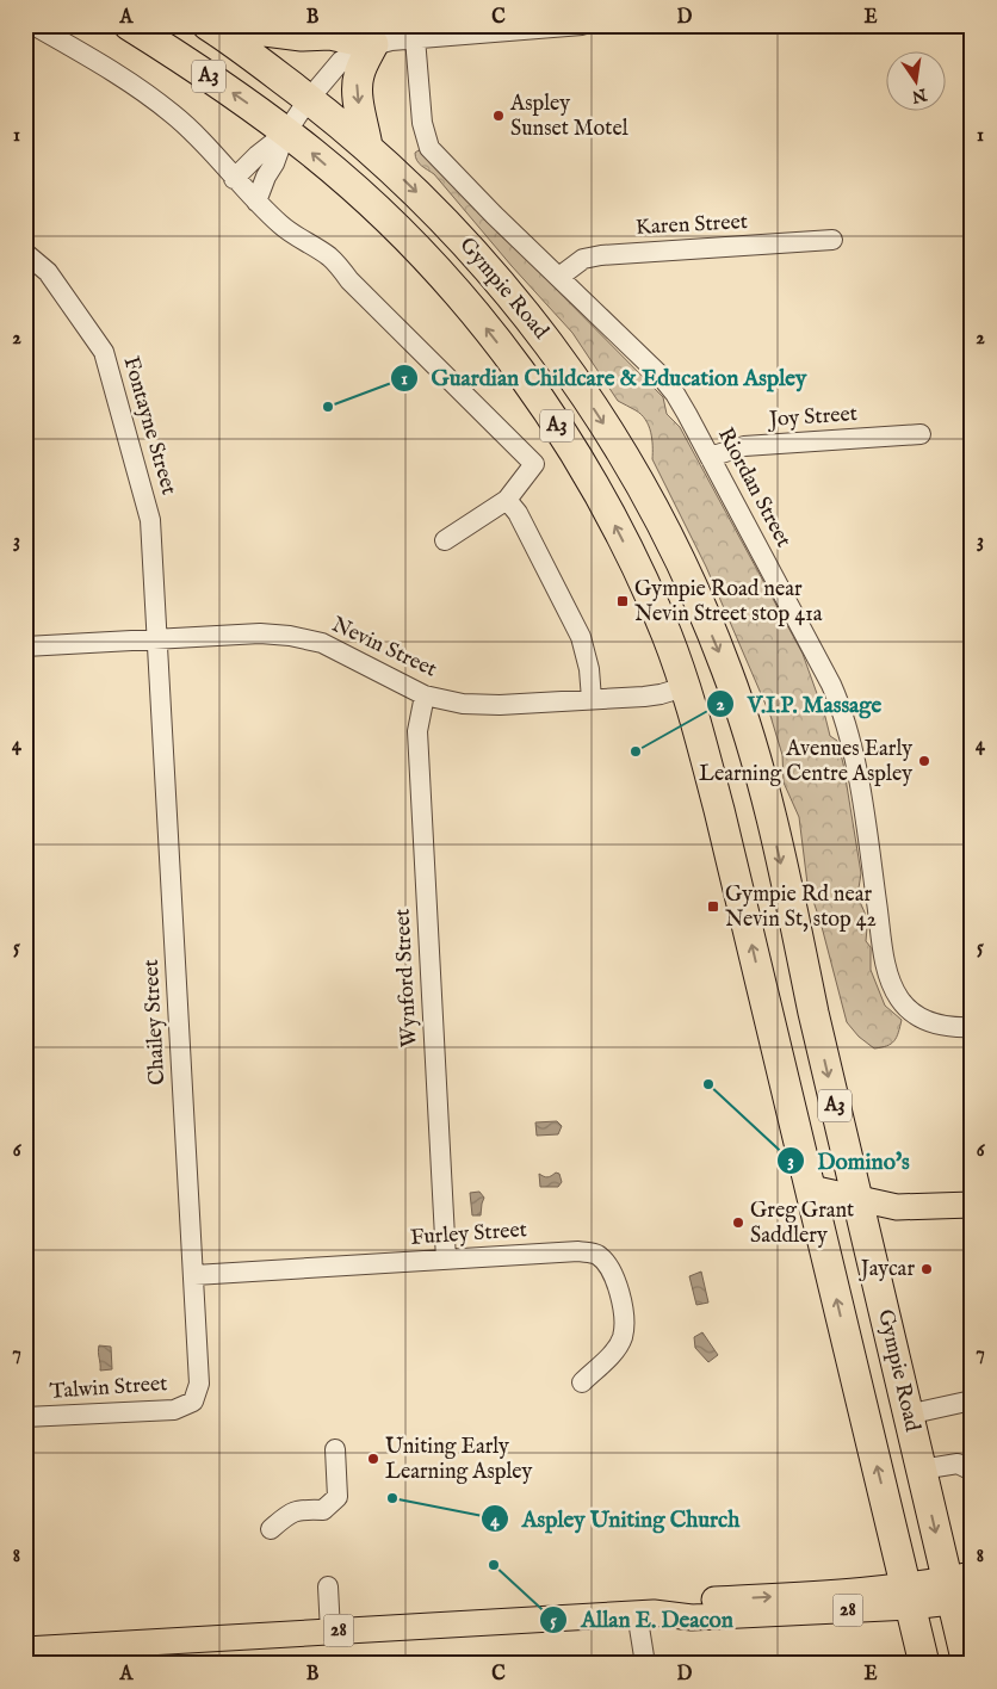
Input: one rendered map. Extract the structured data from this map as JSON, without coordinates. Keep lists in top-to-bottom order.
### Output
{
  "streets": {
    "highway": ["A3", "Gympie Road"],
    "main road": ["28"],
    "street": [
      "Karen Street",
      "Joy Street",
      "Fontayne Street",
      "Riordan Street",
      "Nevin Street",
      "Wynford Street",
      "Chailey Street",
      "Furley Street",
      "Talwin Street"
    ]
  },
  "crossings": [
    ["Karen Street", "Riordan Street"],
    ["Gympie Road", "Nevin Street"],
    ["Gympie Road", "28"],
    ["Joy Street", "Riordan Street"],
    ["Fontayne Street", "Nevin Street"],
    ["Fontayne Street", "Chailey Street"],
    ["Nevin Street", "Wynford Street"],
    ["Nevin Street", "Chailey Street"],
    ["Wynford Street", "Furley Street"],
    ["Chailey Street", "Furley Street"],
    ["Chailey Street", "Talwin Street"]
  ],
  "places": {
    "other": [
      "Aspley Sunset Motel",
      "Guardian Childcare & Education Aspley",
      "V.I.P. Massage",
      "Avenues Early Learning Centre Aspley",
      "Domino's",
      "Greg Grant Saddlery",
      "Jaycar",
      "Uniting Early Learning Aspley",
      "Aspley Uniting Church",
      "Allan E. Deacon"
    ],
    "transit": ["Gympie Road near Nevin Street stop 41a", "Gympie Rd near Nevin St, stop 42"]
  },
  "north": "bottom",
  "grid": {
    "columns": [
      "A",
      "B",
      "C",
      "D",
      "E"
    ],
    "rows": [
      "1",
      "2",
      "3",
      "4",
      "5",
      "6",
      "7",
      "8"
    ]
  }
}
